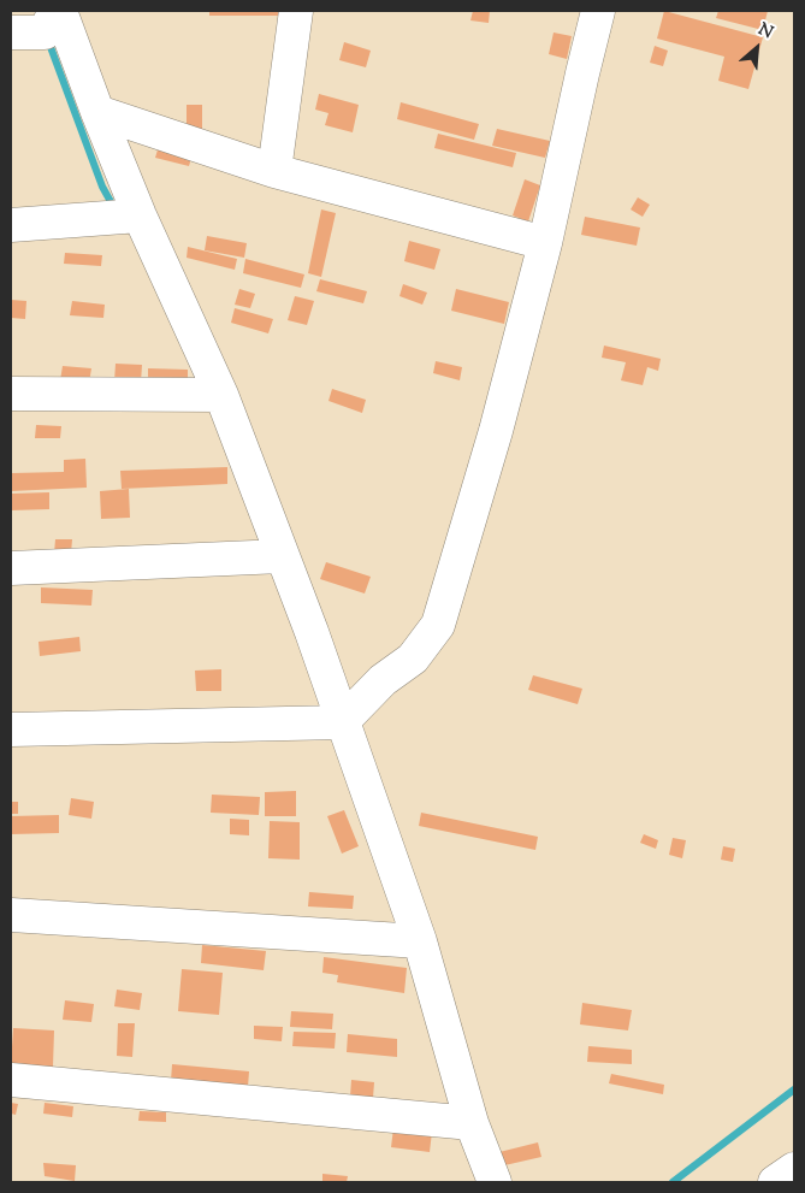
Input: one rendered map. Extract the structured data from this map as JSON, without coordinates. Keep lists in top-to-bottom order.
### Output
{
  "north": "top right"
}
